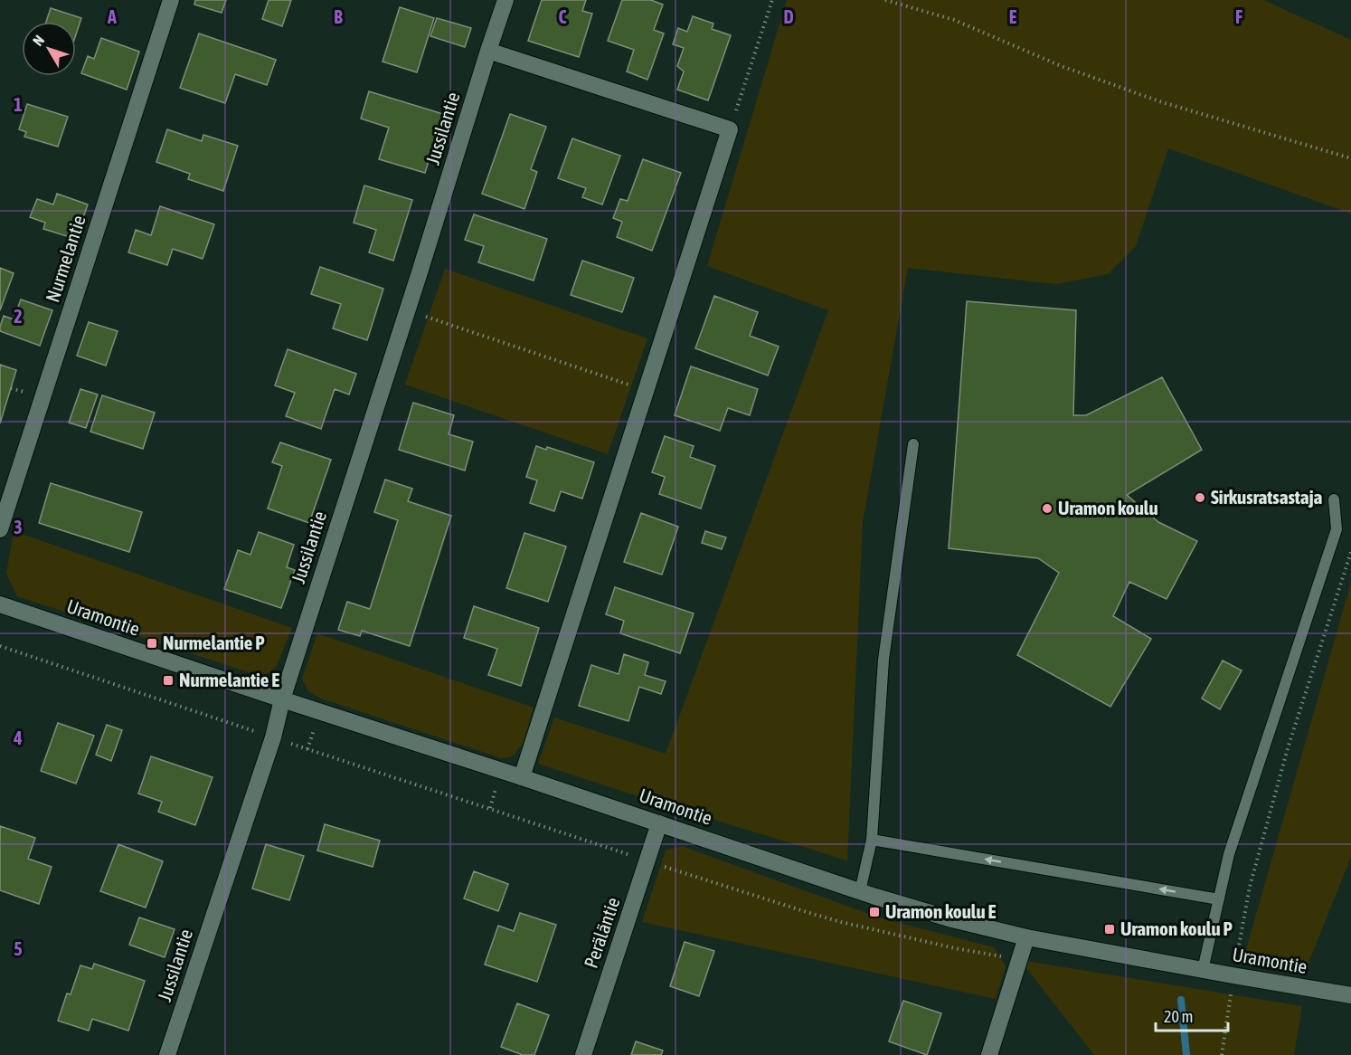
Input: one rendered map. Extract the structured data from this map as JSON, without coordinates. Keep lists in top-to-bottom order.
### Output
{
  "streets": {
    "street": [
      "Jussilantie",
      "Nurmelantie",
      "Uramontie",
      "Peräläntie"
    ]
  },
  "crossings": [
    ["Jussilantie", "Uramontie"],
    ["Uramontie", "Peräläntie"]
  ],
  "places": {
    "other": ["Sirkusratsastaja", "Uramon koulu"],
    "transit": [
      "Nurmelantie P",
      "Nurmelantie E",
      "Uramon koulu E",
      "Uramon koulu P"
    ]
  },
  "scale_bar": "20 m",
  "north": "top left",
  "grid": {
    "columns": [
      "A",
      "B",
      "C",
      "D",
      "E",
      "F"
    ],
    "rows": [
      "1",
      "2",
      "3",
      "4",
      "5"
    ]
  }
}
